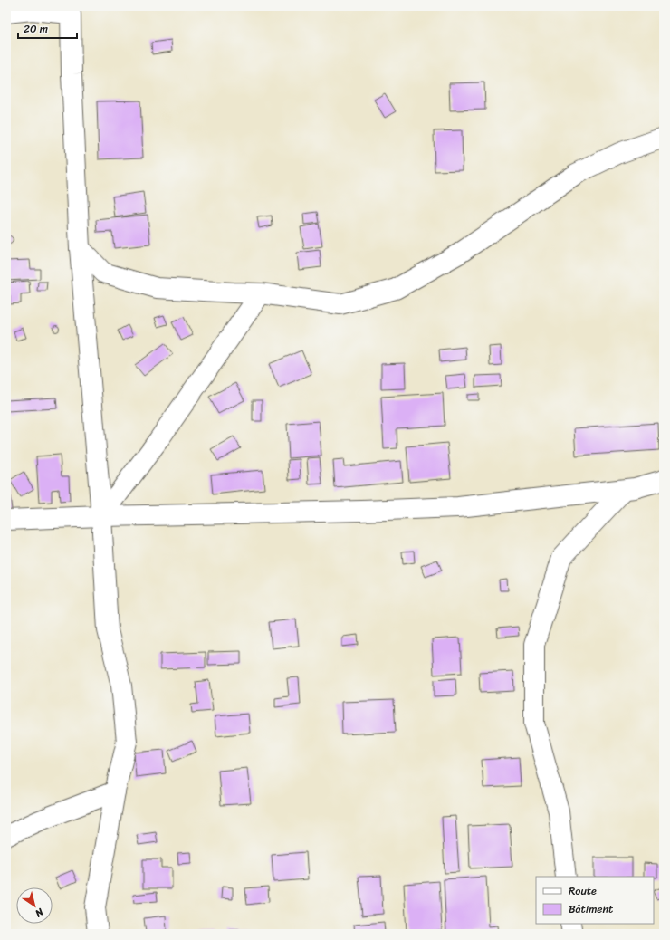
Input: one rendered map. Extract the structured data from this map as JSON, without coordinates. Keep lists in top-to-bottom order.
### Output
{
  "legend": ["Route", "Bâtiment"],
  "scale_bar": "20 m",
  "north": "bottom right"
}
